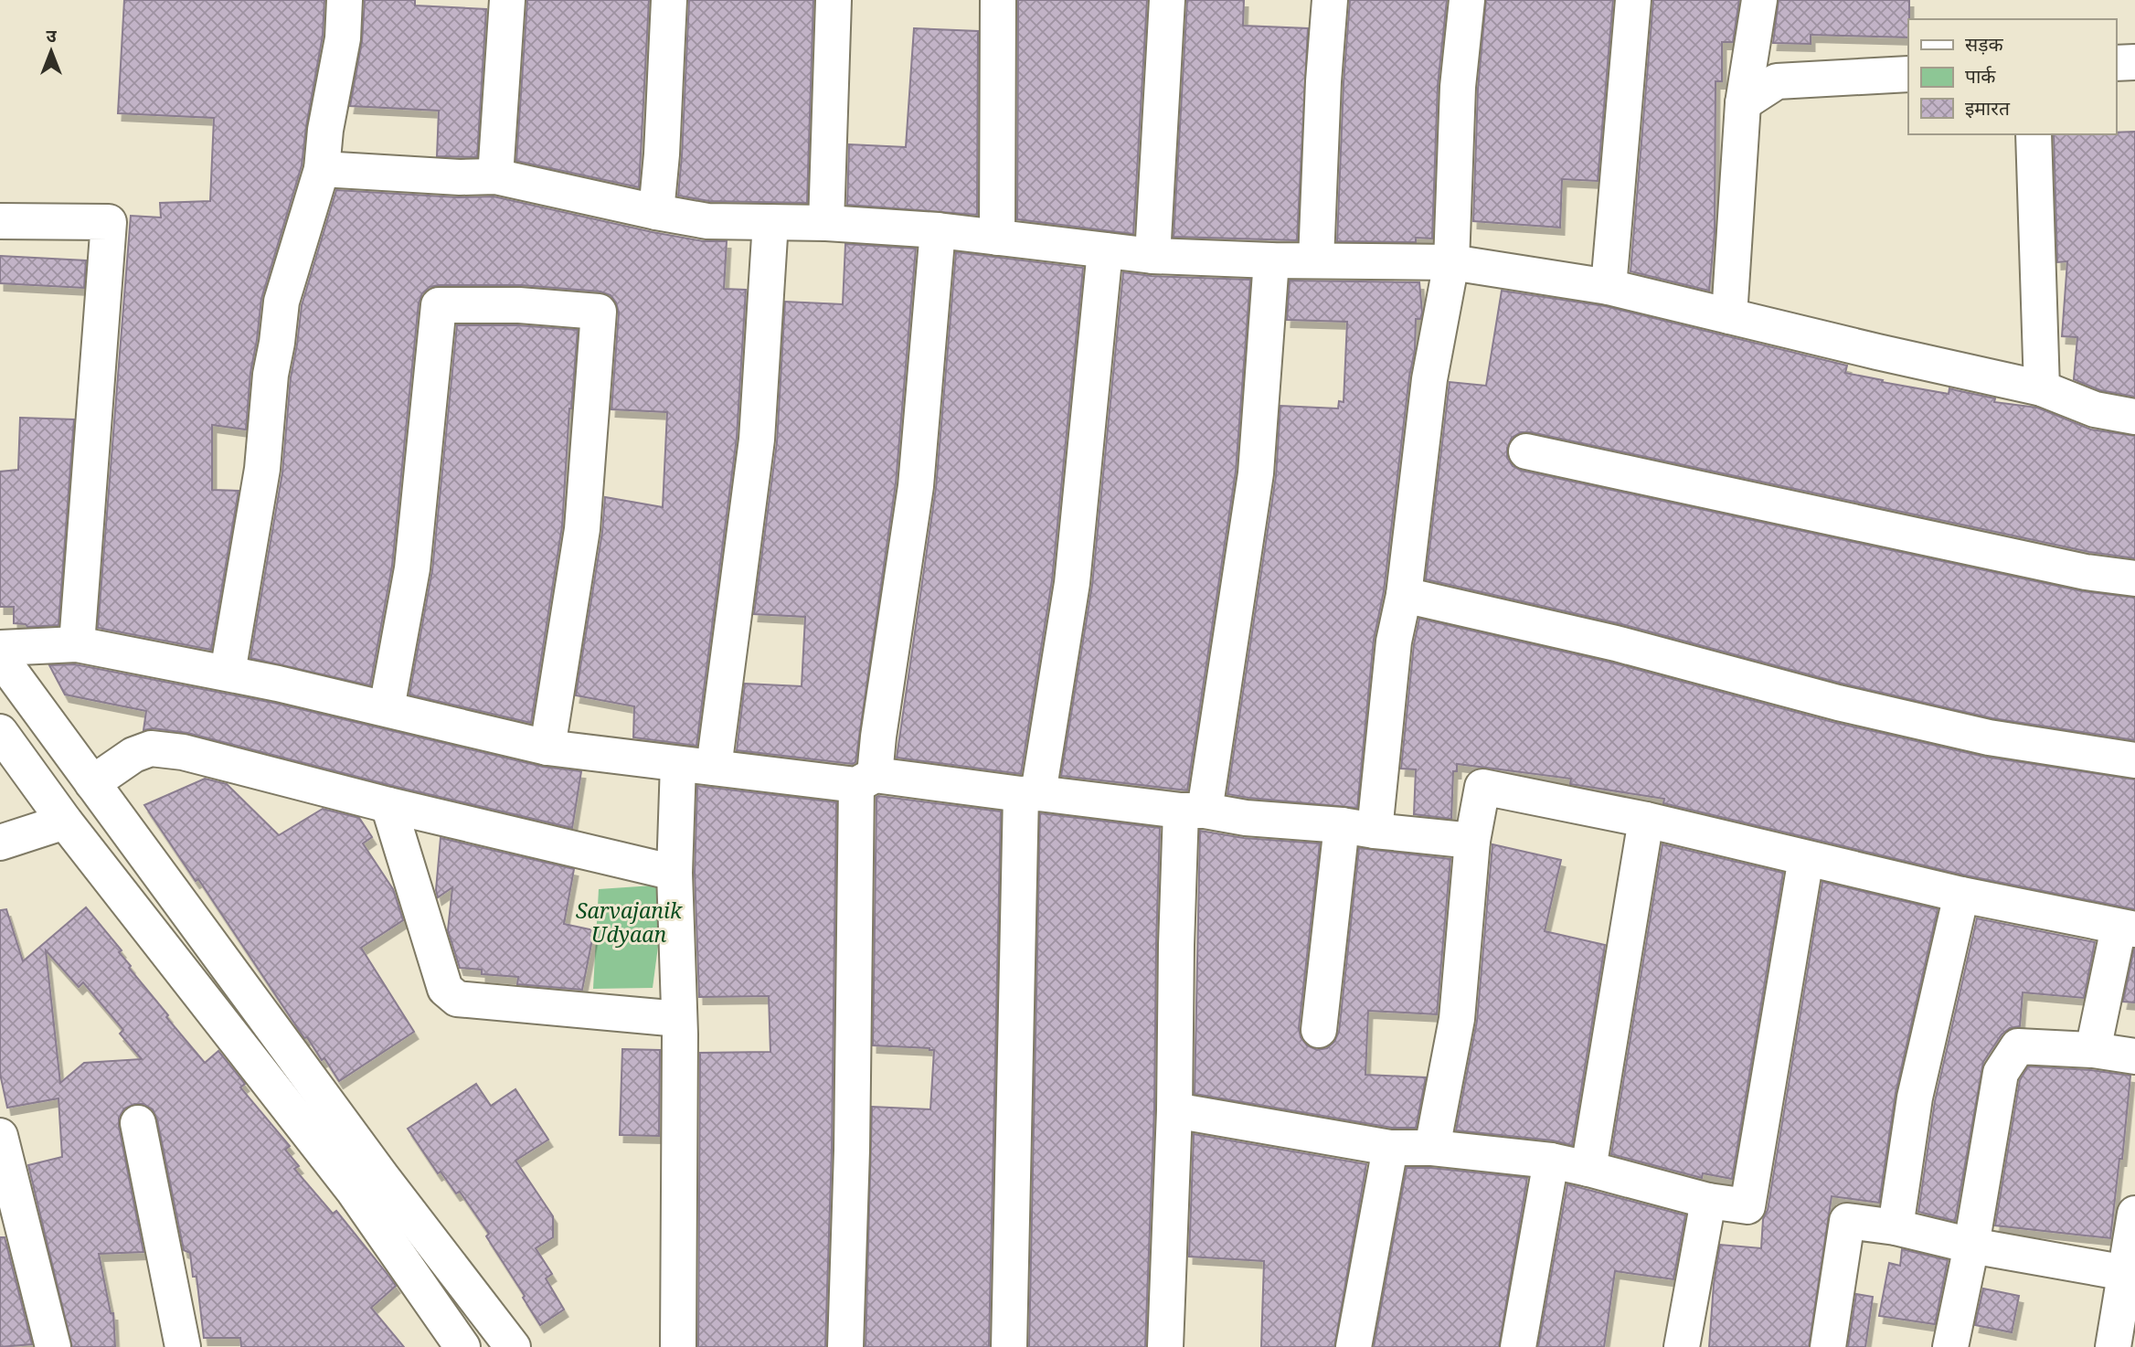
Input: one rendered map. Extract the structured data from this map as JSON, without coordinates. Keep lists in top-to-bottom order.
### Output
{
  "parks": ["Sarvajanik Udyaan"],
  "legend": ["सड़क", "पार्क", "इमारत"],
  "north": "top"
}
